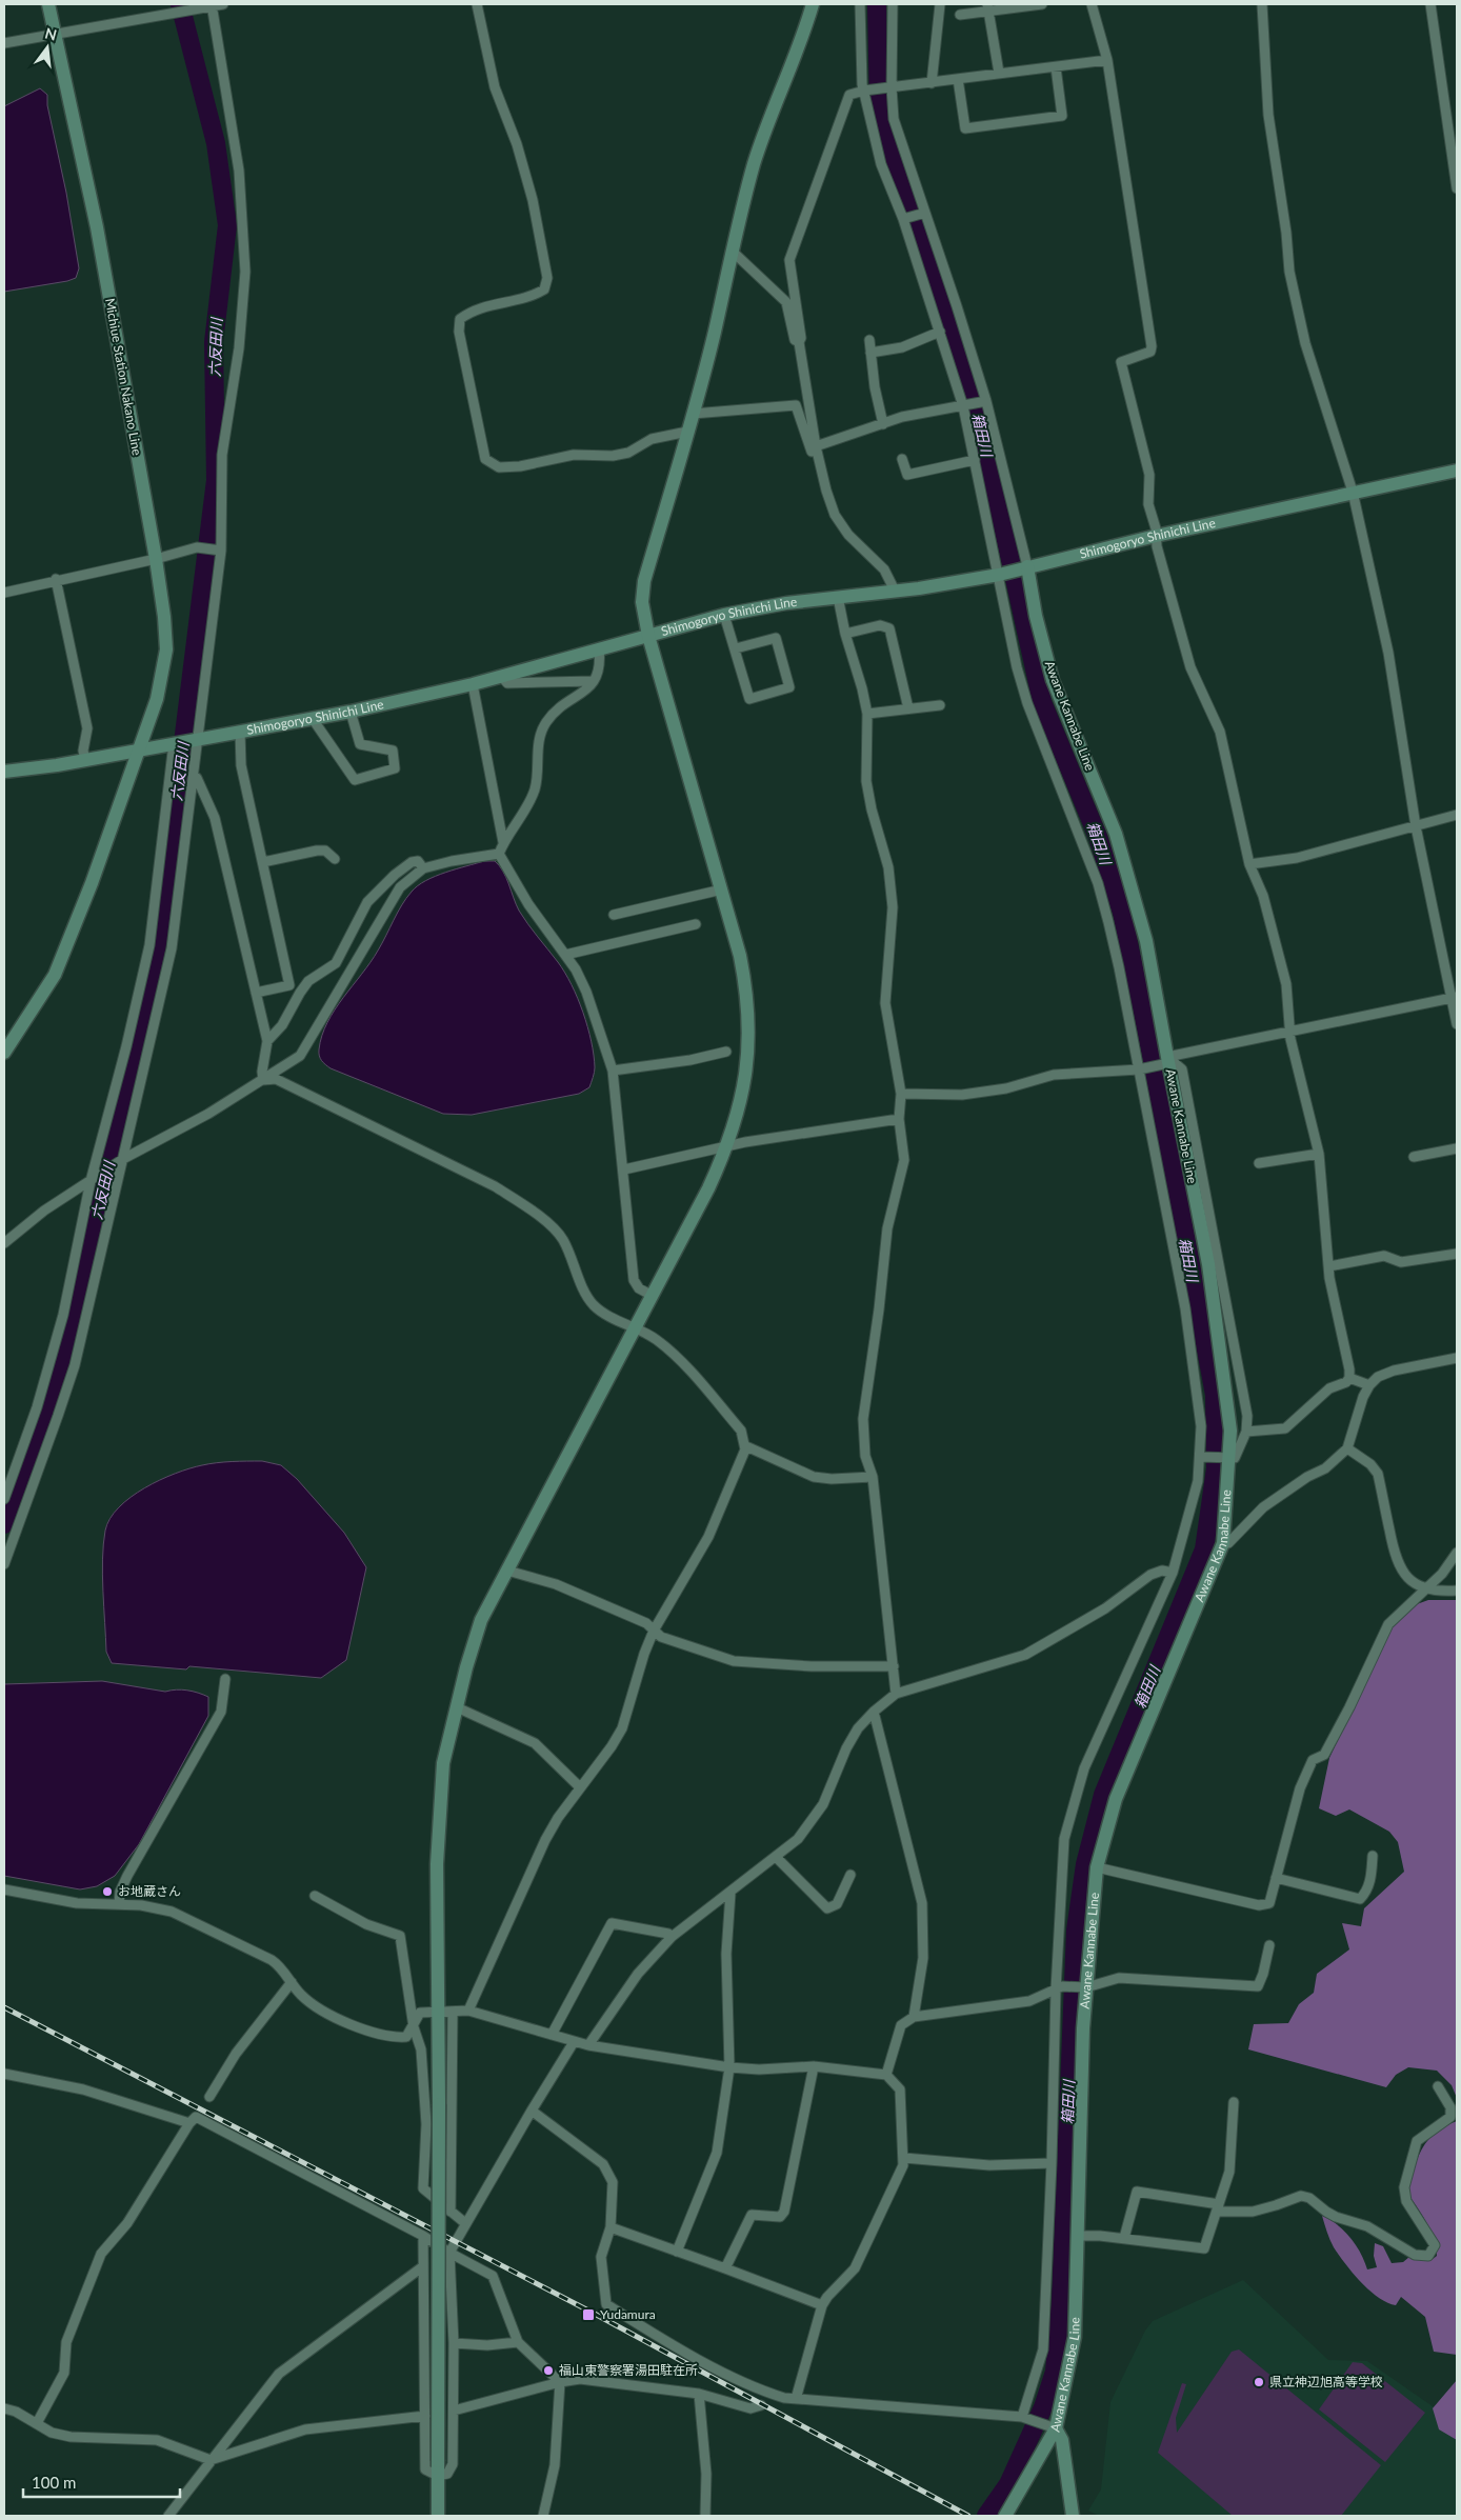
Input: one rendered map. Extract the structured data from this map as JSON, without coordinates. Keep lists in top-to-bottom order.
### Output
{
  "streets": {
    "main road": ["Michiue Station Nakano Line", "Shimogoryo Shinichi Line", "Awane Kannabe Line"]
  },
  "crossings": [
    ["Michiue Station Nakano Line", "Shimogoryo Shinichi Line"],
    ["Shimogoryo Shinichi Line", "Awane Kannabe Line"]
  ],
  "water": ["六反田川", "箱田川"],
  "places": {
    "other": ["お地蔵さん", "福山東警察署湯田駐在所", "県立神辺旭高等学校"],
    "transit": ["Yudamura"]
  },
  "scale_bar": "100 m",
  "north": "top"
}
